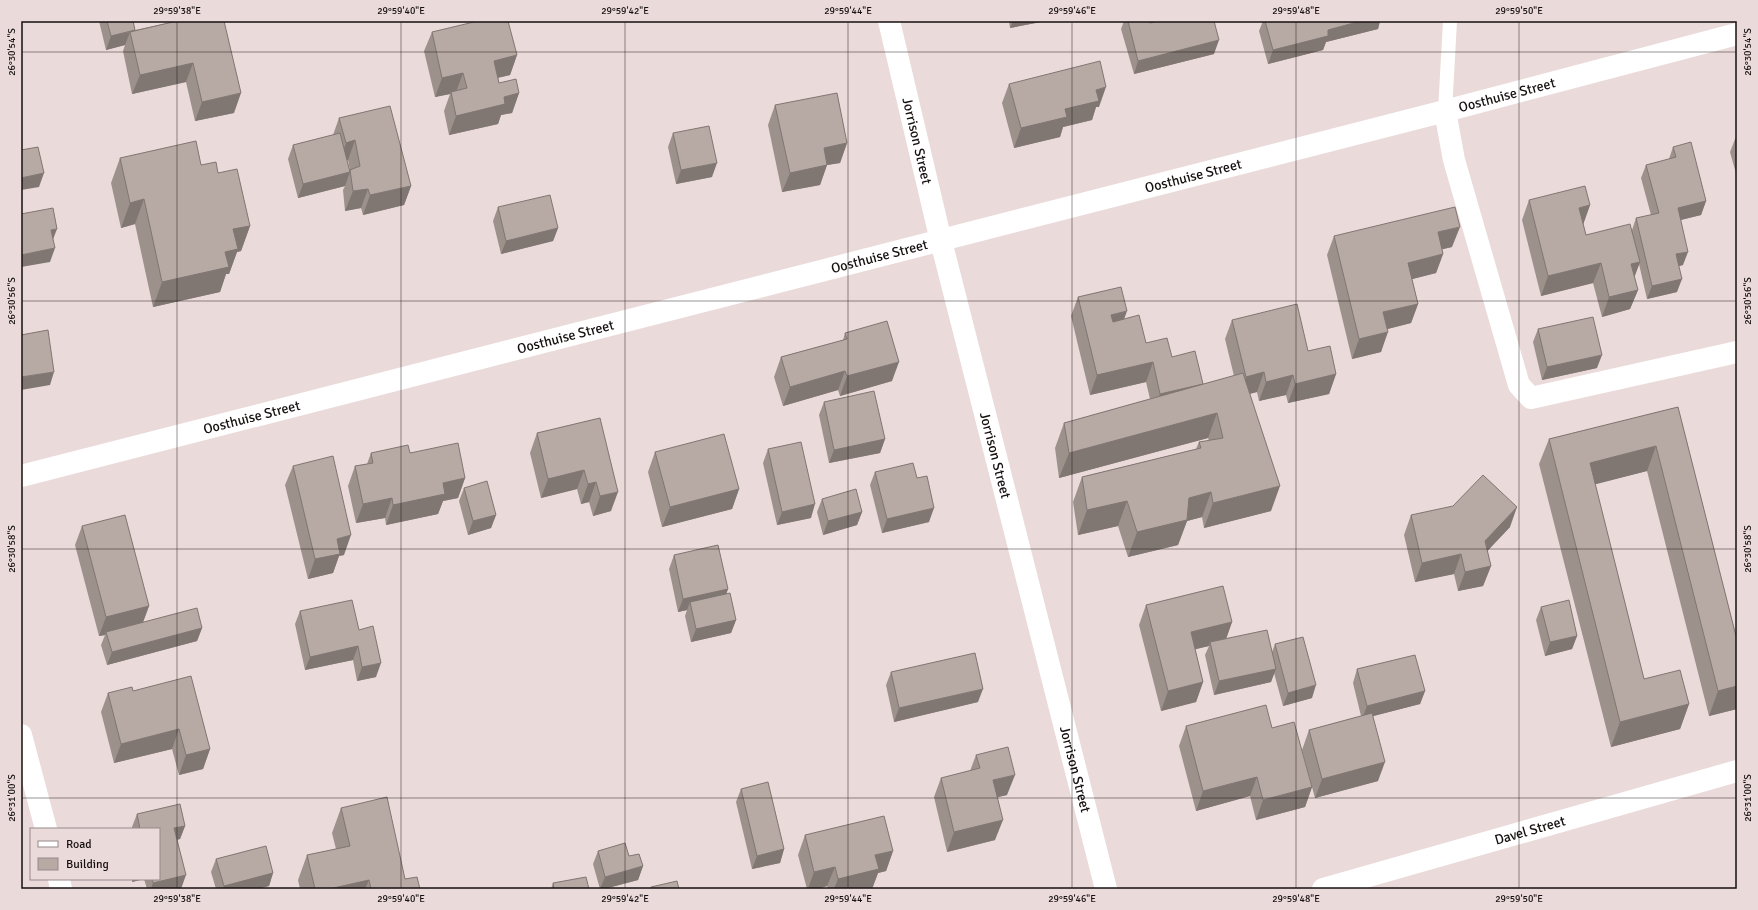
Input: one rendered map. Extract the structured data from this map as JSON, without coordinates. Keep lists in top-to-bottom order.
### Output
{
  "streets": {
    "street": ["Oosthuise Street", "Jorrison Street", "Davel Street"]
  },
  "crossings": [
    ["Oosthuise Street", "Jorrison Street"]
  ],
  "legend": ["Road", "Building"],
  "coordinates": [
    "29°59'38\"E",
    "29°59'40\"E",
    "29°59'42\"E",
    "29°59'44\"E",
    "29°59'46\"E",
    "29°59'48\"E",
    "29°59'50\"E",
    "26°30'54\"S",
    "26°30'56\"S",
    "26°30'58\"S",
    "26°31'00\"S"
  ]
}
